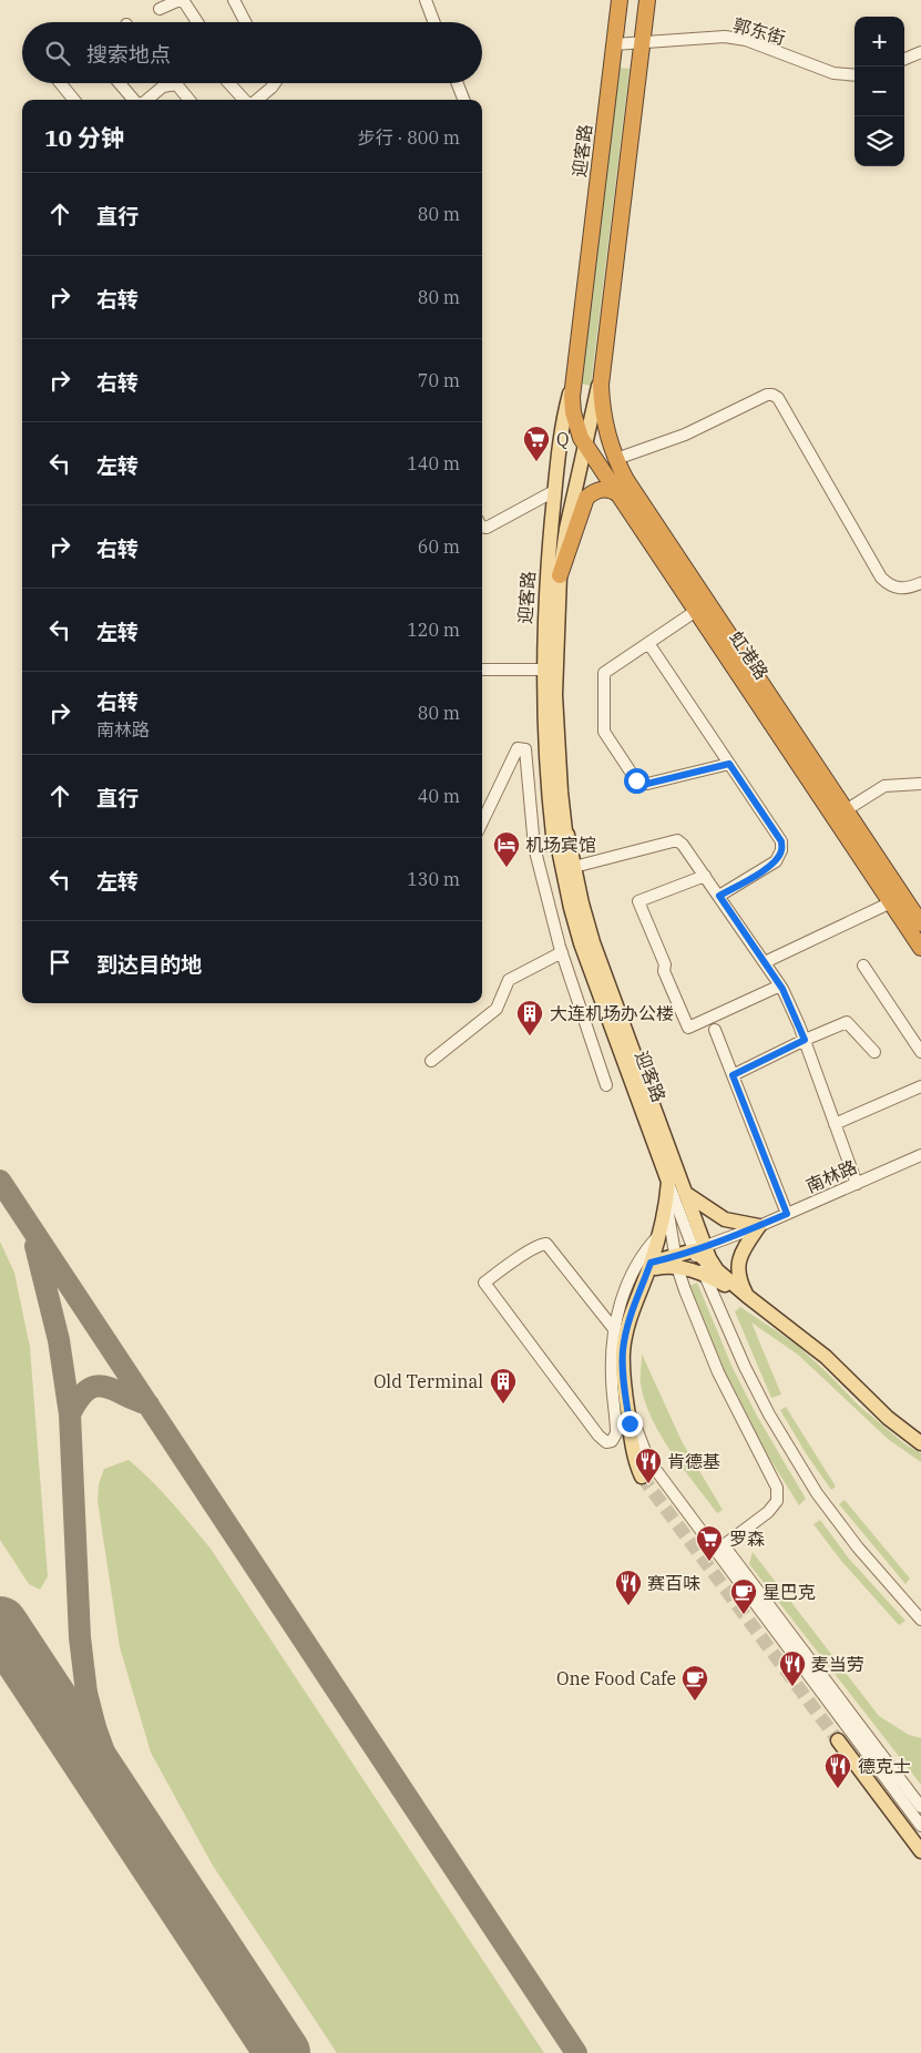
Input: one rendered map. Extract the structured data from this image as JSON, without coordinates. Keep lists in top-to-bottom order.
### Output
{
  "streets": {
    "highway": ["迎客路", "虹港路"],
    "street": ["郭东街", "南林路"]
  },
  "crossings": [
    ["郭东街", "迎客路"],
    ["迎客路", "虹港路"],
    ["迎客路", "南林路"]
  ],
  "places": {
    "supermarket": ["Q", "罗森"],
    "hotel": ["机场宾馆"],
    "building": ["大连机场办公楼", "Old Terminal"],
    "restaurant": [
      "肯德基",
      "赛百味",
      "麦当劳",
      "德克士"
    ],
    "cafe": ["星巴克", "One Food Cafe"]
  },
  "page": {
    "map_buttons": ["+", "−"],
    "search": "搜索地点",
    "heading": ["10 分钟", "步行 · 800 m"],
    "list": [
      ["直行", "80 m"],
      ["右转", "80 m"],
      ["右转", "70 m"],
      ["左转", "140 m"],
      ["右转", "60 m"],
      ["左转", "120 m"],
      ["右转", "南林路", "80 m"],
      ["直行", "40 m"],
      ["左转", "130 m"],
      "到达目的地"
    ]
  }
}
